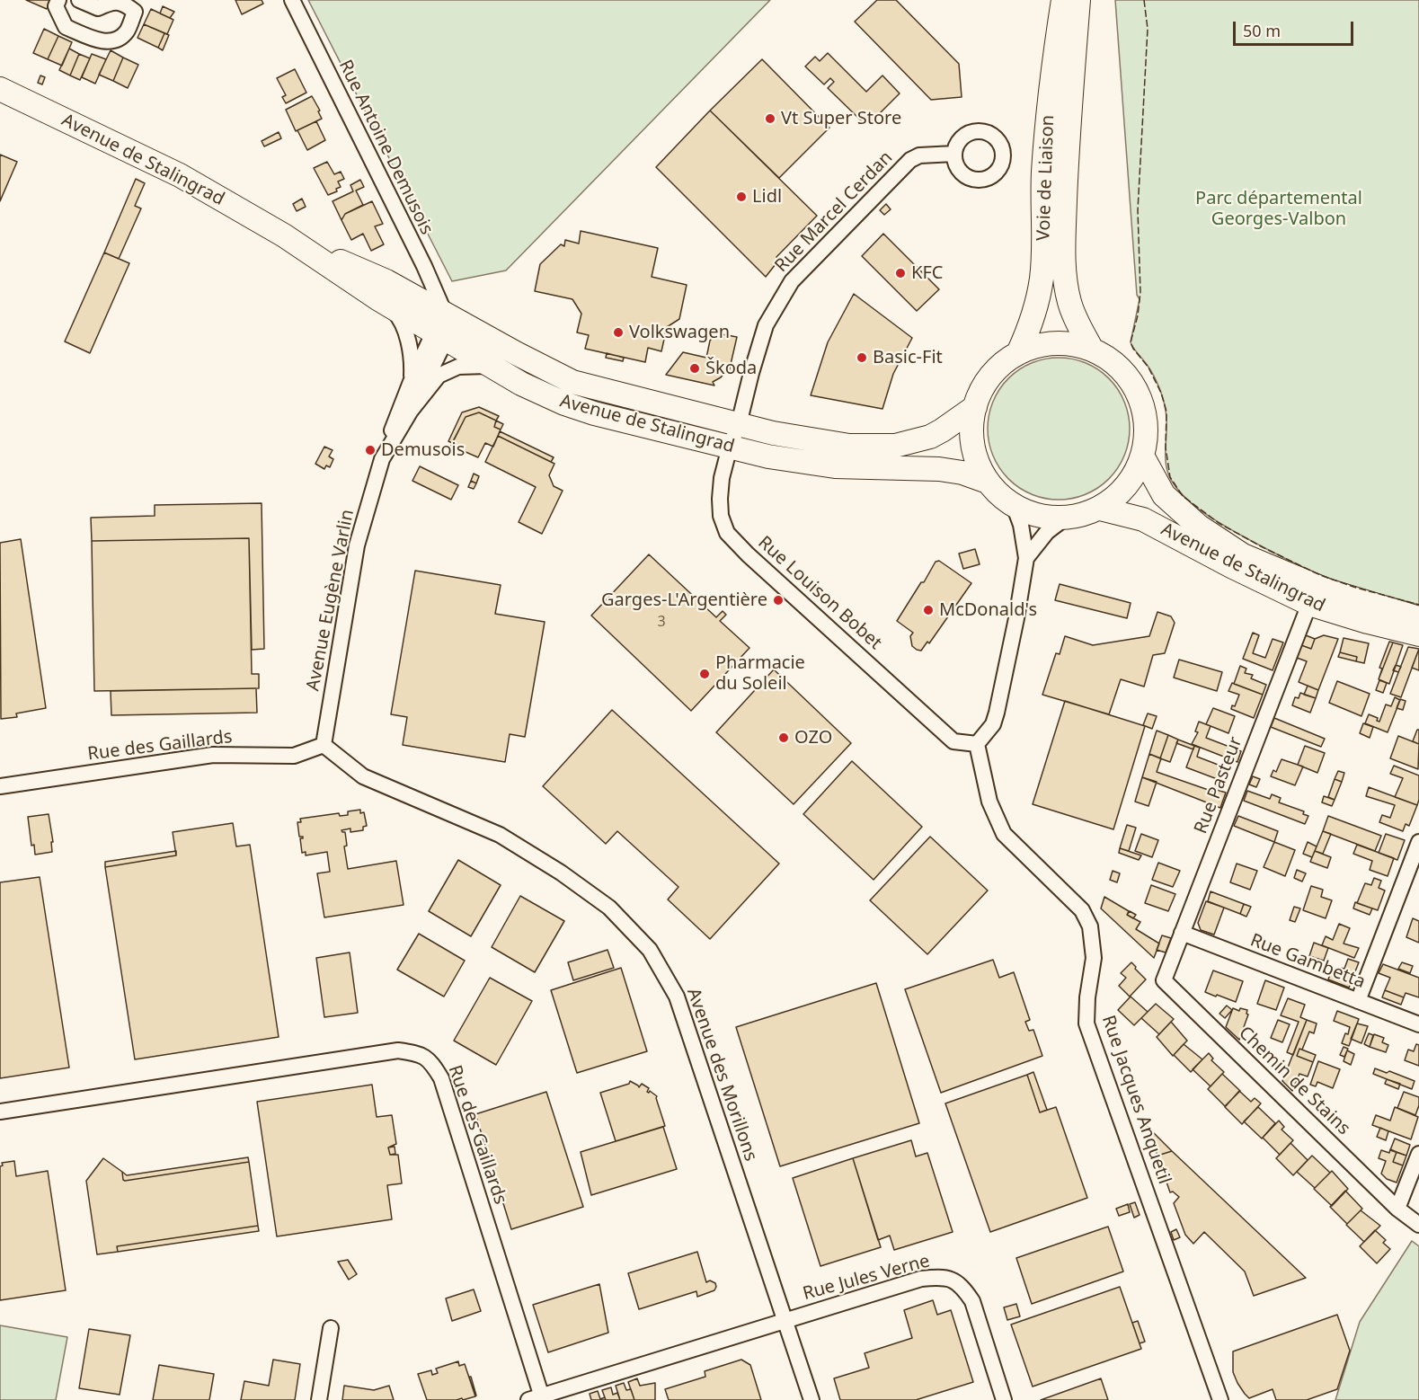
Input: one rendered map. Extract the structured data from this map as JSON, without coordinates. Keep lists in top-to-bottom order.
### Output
{
  "streets": {
    "main road": ["Avenue de Stalingrad", "Voie de Liaison"],
    "street": [
      "Rue Antoine Demusois",
      "Rue Marcel Cerdan",
      "Rue Louison Bobet",
      "Avenue Eugène Varlin",
      "Rue des Gaillards",
      "Rue Pasteur",
      "Rue Gambetta",
      "Avenue des Morillons",
      "Chemin de Stains",
      "Rue Jacques Anquetil",
      "Rue Jules Verne"
    ]
  },
  "crossings": [
    ["Rue Antoine Demusois", "Avenue de Stalingrad"],
    ["Avenue de Stalingrad", "Voie de Liaison"],
    ["Avenue de Stalingrad", "Rue Marcel Cerdan"],
    ["Avenue de Stalingrad", "Rue Louison Bobet"],
    ["Avenue de Stalingrad", "Avenue Eugène Varlin"],
    ["Avenue de Stalingrad", "Rue Pasteur"],
    ["Rue Marcel Cerdan", "Rue Louison Bobet"],
    ["Rue Louison Bobet", "Rue Jacques Anquetil"],
    ["Avenue Eugène Varlin", "Rue des Gaillards"],
    ["Avenue Eugène Varlin", "Avenue des Morillons"],
    ["Rue des Gaillards", "Avenue des Morillons"],
    ["Rue des Gaillards", "Rue Jules Verne"],
    ["Rue Pasteur", "Rue Gambetta"],
    ["Rue Pasteur", "Chemin de Stains"],
    ["Avenue des Morillons", "Rue Jules Verne"]
  ],
  "parks": ["Parc départemental Georges-Valbon"],
  "places": [
    "Vt Super Store",
    "Lidl",
    "KFC",
    "Volkswagen",
    "Basic-Fit",
    "Škoda",
    "Demusois",
    "Garges-L'Argentière",
    "McDonald's",
    "Pharmacie du Soleil",
    "OZO"
  ],
  "house_numbers": ["3"],
  "scale_bar": "50 m"
}
